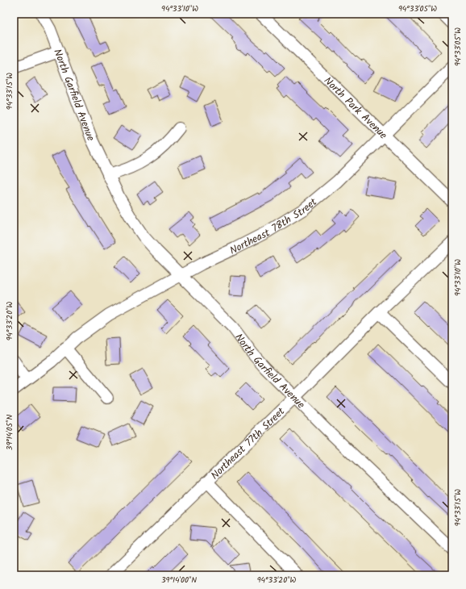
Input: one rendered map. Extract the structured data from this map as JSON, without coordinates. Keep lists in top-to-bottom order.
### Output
{
  "streets": {
    "street": [
      "North Garfield Avenue",
      "North Park Avenue",
      "Northeast 78th Street",
      "Northeast 77th Street"
    ]
  },
  "crossings": [
    ["North Garfield Avenue", "Northeast 78th Street"],
    ["North Garfield Avenue", "Northeast 77th Street"],
    ["North Park Avenue", "Northeast 78th Street"]
  ],
  "coordinates": [
    "94°33'10\"W",
    "94°33'05\"W",
    "94°33'15\"W",
    "94°33'20\"W",
    "39°14'05\"N",
    "39°14'00\"N"
  ]
}
